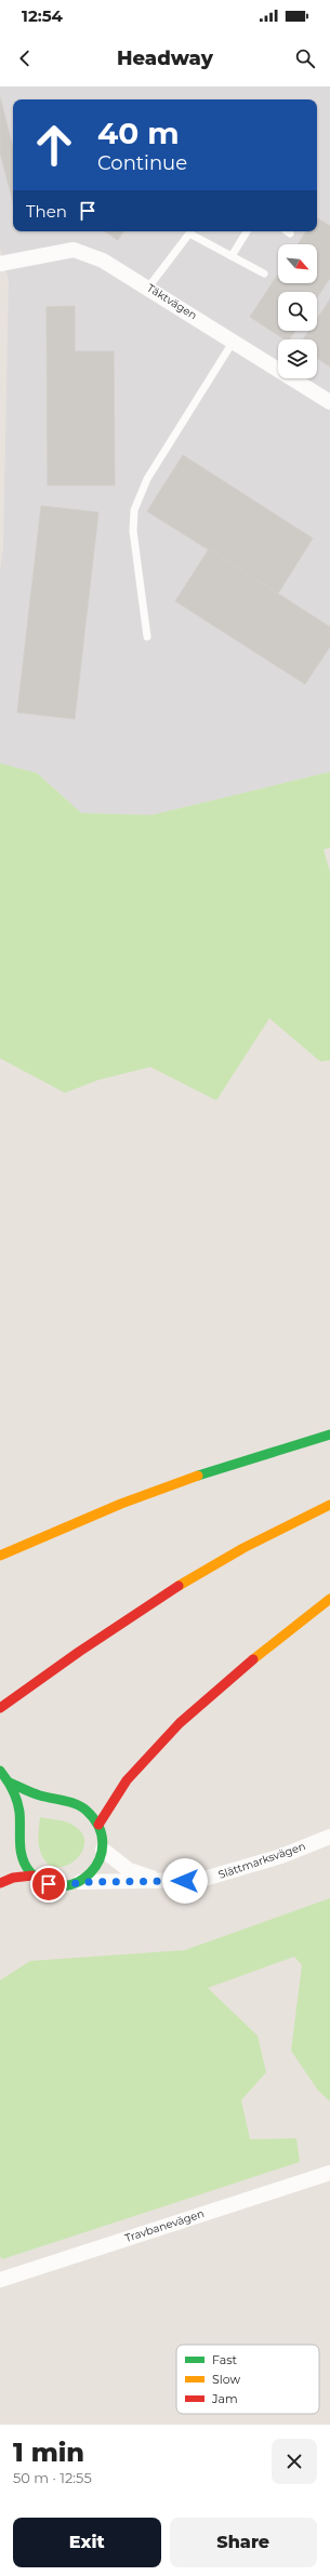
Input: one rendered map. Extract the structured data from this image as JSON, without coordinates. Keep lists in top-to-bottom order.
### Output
{
  "streets": {
    "street": ["Täktvägen", "Slättmarksvägen", "Travbanevägen"]
  },
  "legend": ["Fast", "Slow", "Jam"],
  "north": "bottom right",
  "page": {
    "status": "12:54",
    "header": "Headway",
    "turn": ["40 m", "Continue"],
    "then": "Then",
    "heading": ["1 min", "50 m · 12:55"],
    "buttons": ["Exit", "Share"]
  }
}
